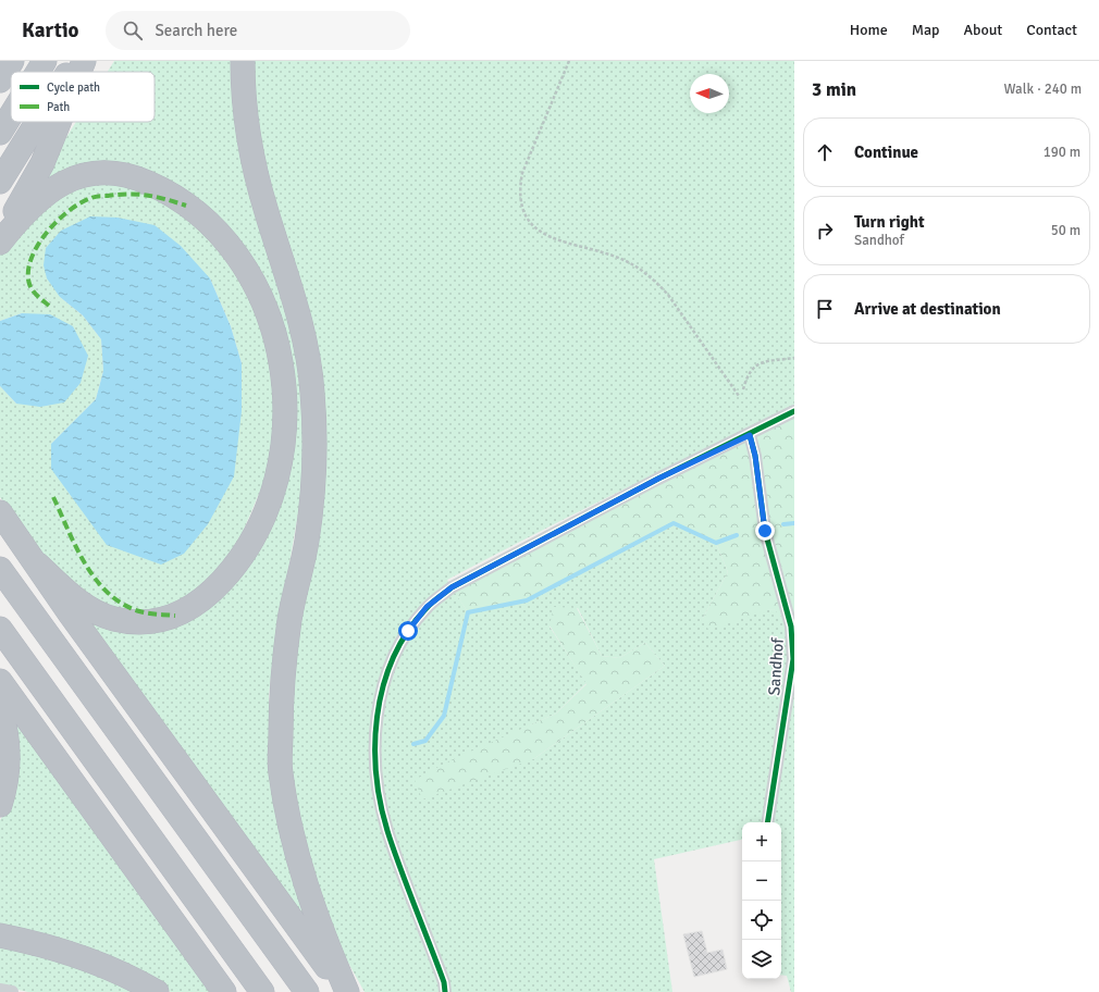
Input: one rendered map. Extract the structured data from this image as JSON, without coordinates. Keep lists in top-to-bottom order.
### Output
{
  "streets": {
    "street": ["Sandhof"]
  },
  "legend": ["Cycle path", "Path"],
  "north": "left",
  "page": {
    "header": "Kartio",
    "search": "Search here",
    "nav": [
      "Home",
      "Map",
      "About",
      "Contact"
    ],
    "heading": ["3 min", "Walk · 240 m"],
    "list": [
      ["Continue", "190 m"],
      ["Turn right", "Sandhof", "50 m"],
      "Arrive at destination"
    ],
    "map_buttons": ["+", "−"]
  }
}
